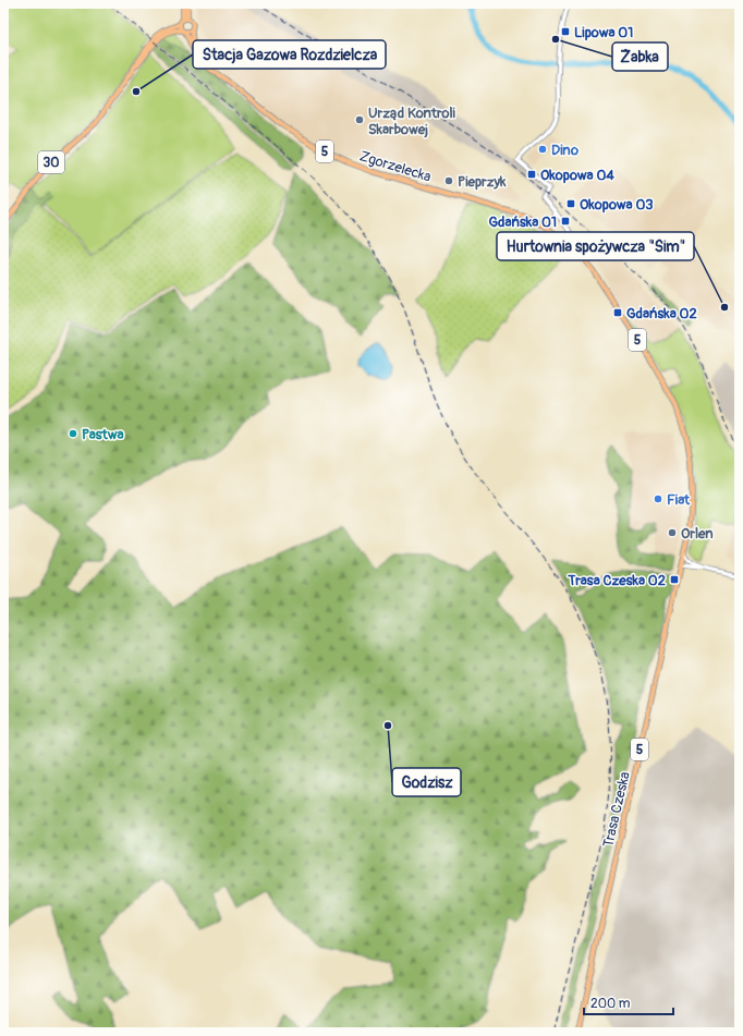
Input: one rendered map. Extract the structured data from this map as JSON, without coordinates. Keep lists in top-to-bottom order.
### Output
{
  "streets": {
    "main road": [
      "5",
      "30",
      "Zgorzelecka",
      "Trasa Czeska"
    ]
  },
  "crossings": [
    ["5", "30"],
    ["5", "Zgorzelecka"],
    ["5", "Trasa Czeska"],
    ["30", "Zgorzelecka"]
  ],
  "places": {
    "transit": [
      "Lipowa 01",
      "Okopowa 04",
      "Okopowa 03",
      "Gdańska 01",
      "Gdańska 02",
      "Trasa Czeska 02"
    ],
    "other": [
      "Żabka",
      "Stacja Gazowa Rozdzielcza",
      "Urząd Kontroli Skarbowej",
      "Dino",
      "Pieprzyk",
      "Hurtownia spożywcza \"Sim\"",
      "Pastwa",
      "Fiat",
      "Orlen",
      "Godzisz"
    ]
  },
  "scale_bar": "200 m"
}
